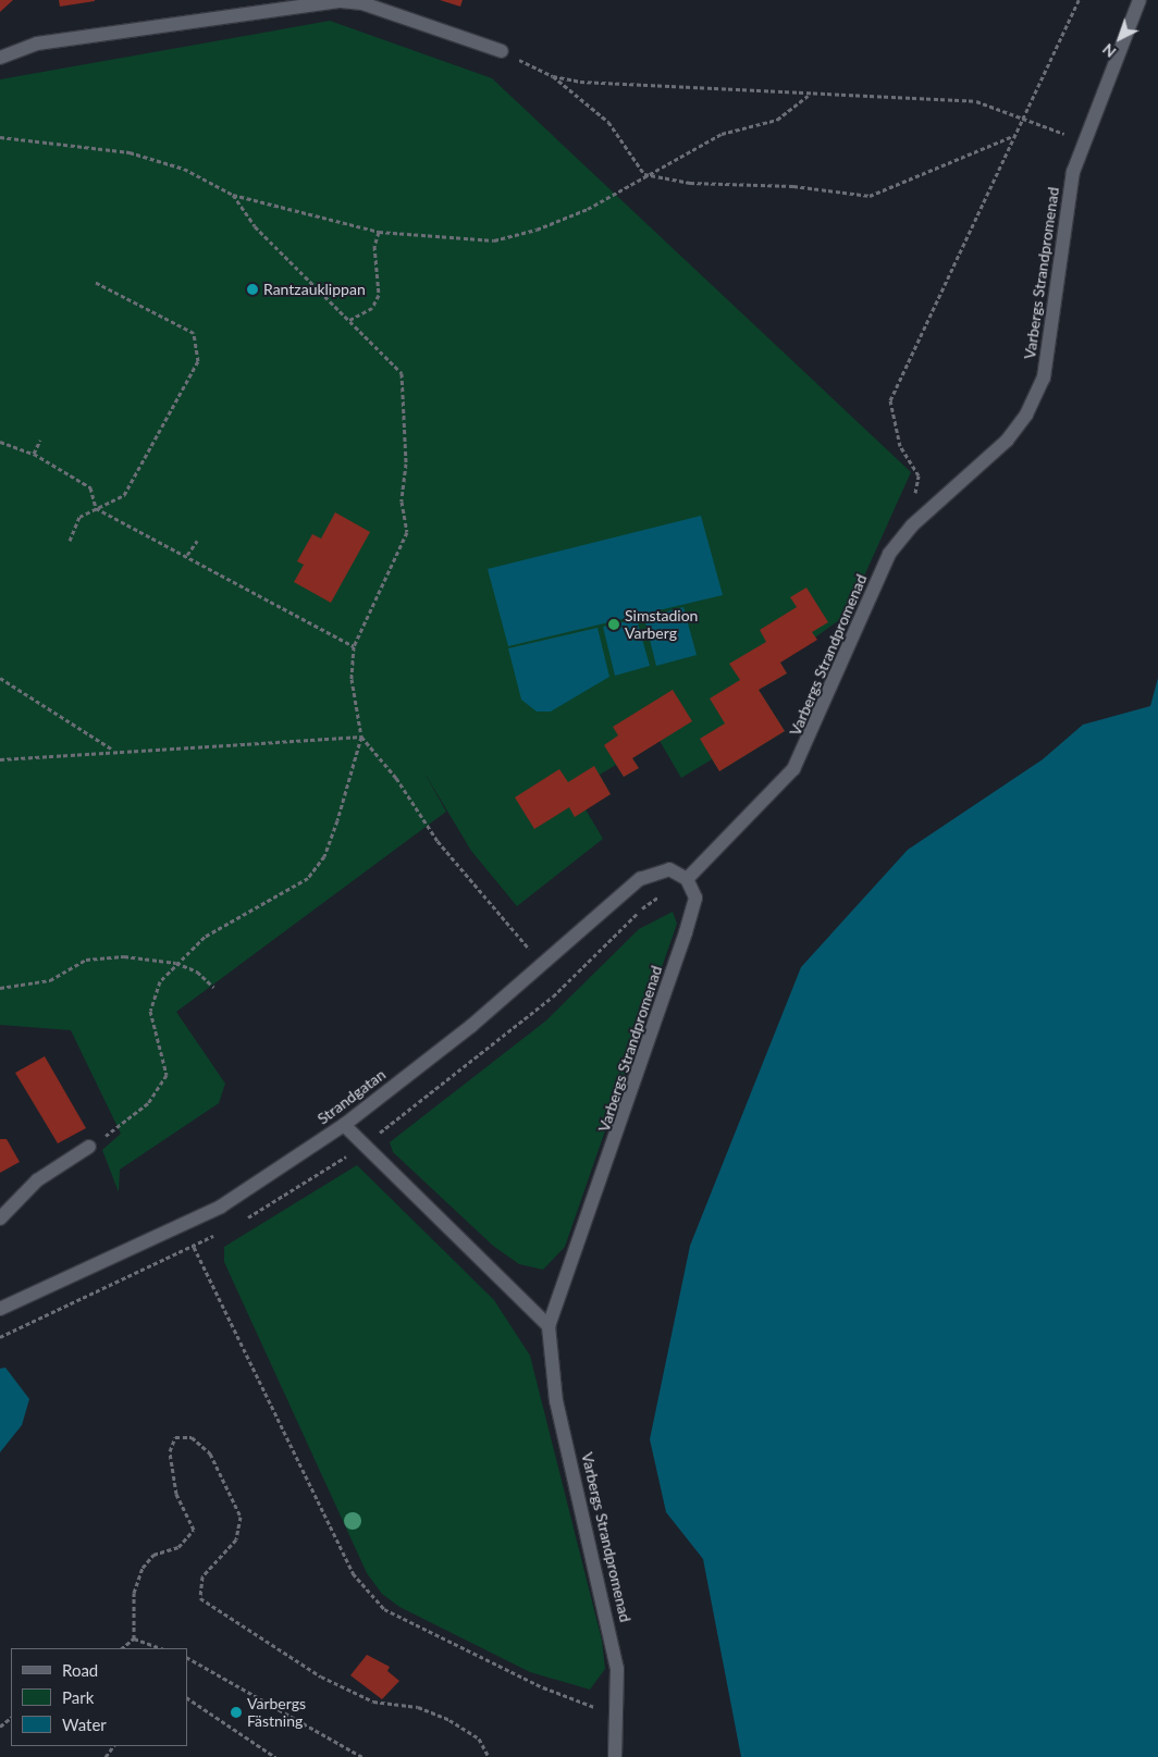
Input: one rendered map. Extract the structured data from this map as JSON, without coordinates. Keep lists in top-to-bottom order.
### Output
{
  "streets": {
    "street": ["Varbergs Strandpromenad", "Strandgatan"]
  },
  "crossings": [
    ["Varbergs Strandpromenad", "Strandgatan"]
  ],
  "places": ["Rantzauklippan", "Simstadion Varberg", "Varbergs Fästning"],
  "legend": ["Road", "Park", "Water"],
  "north": "bottom left"
}
